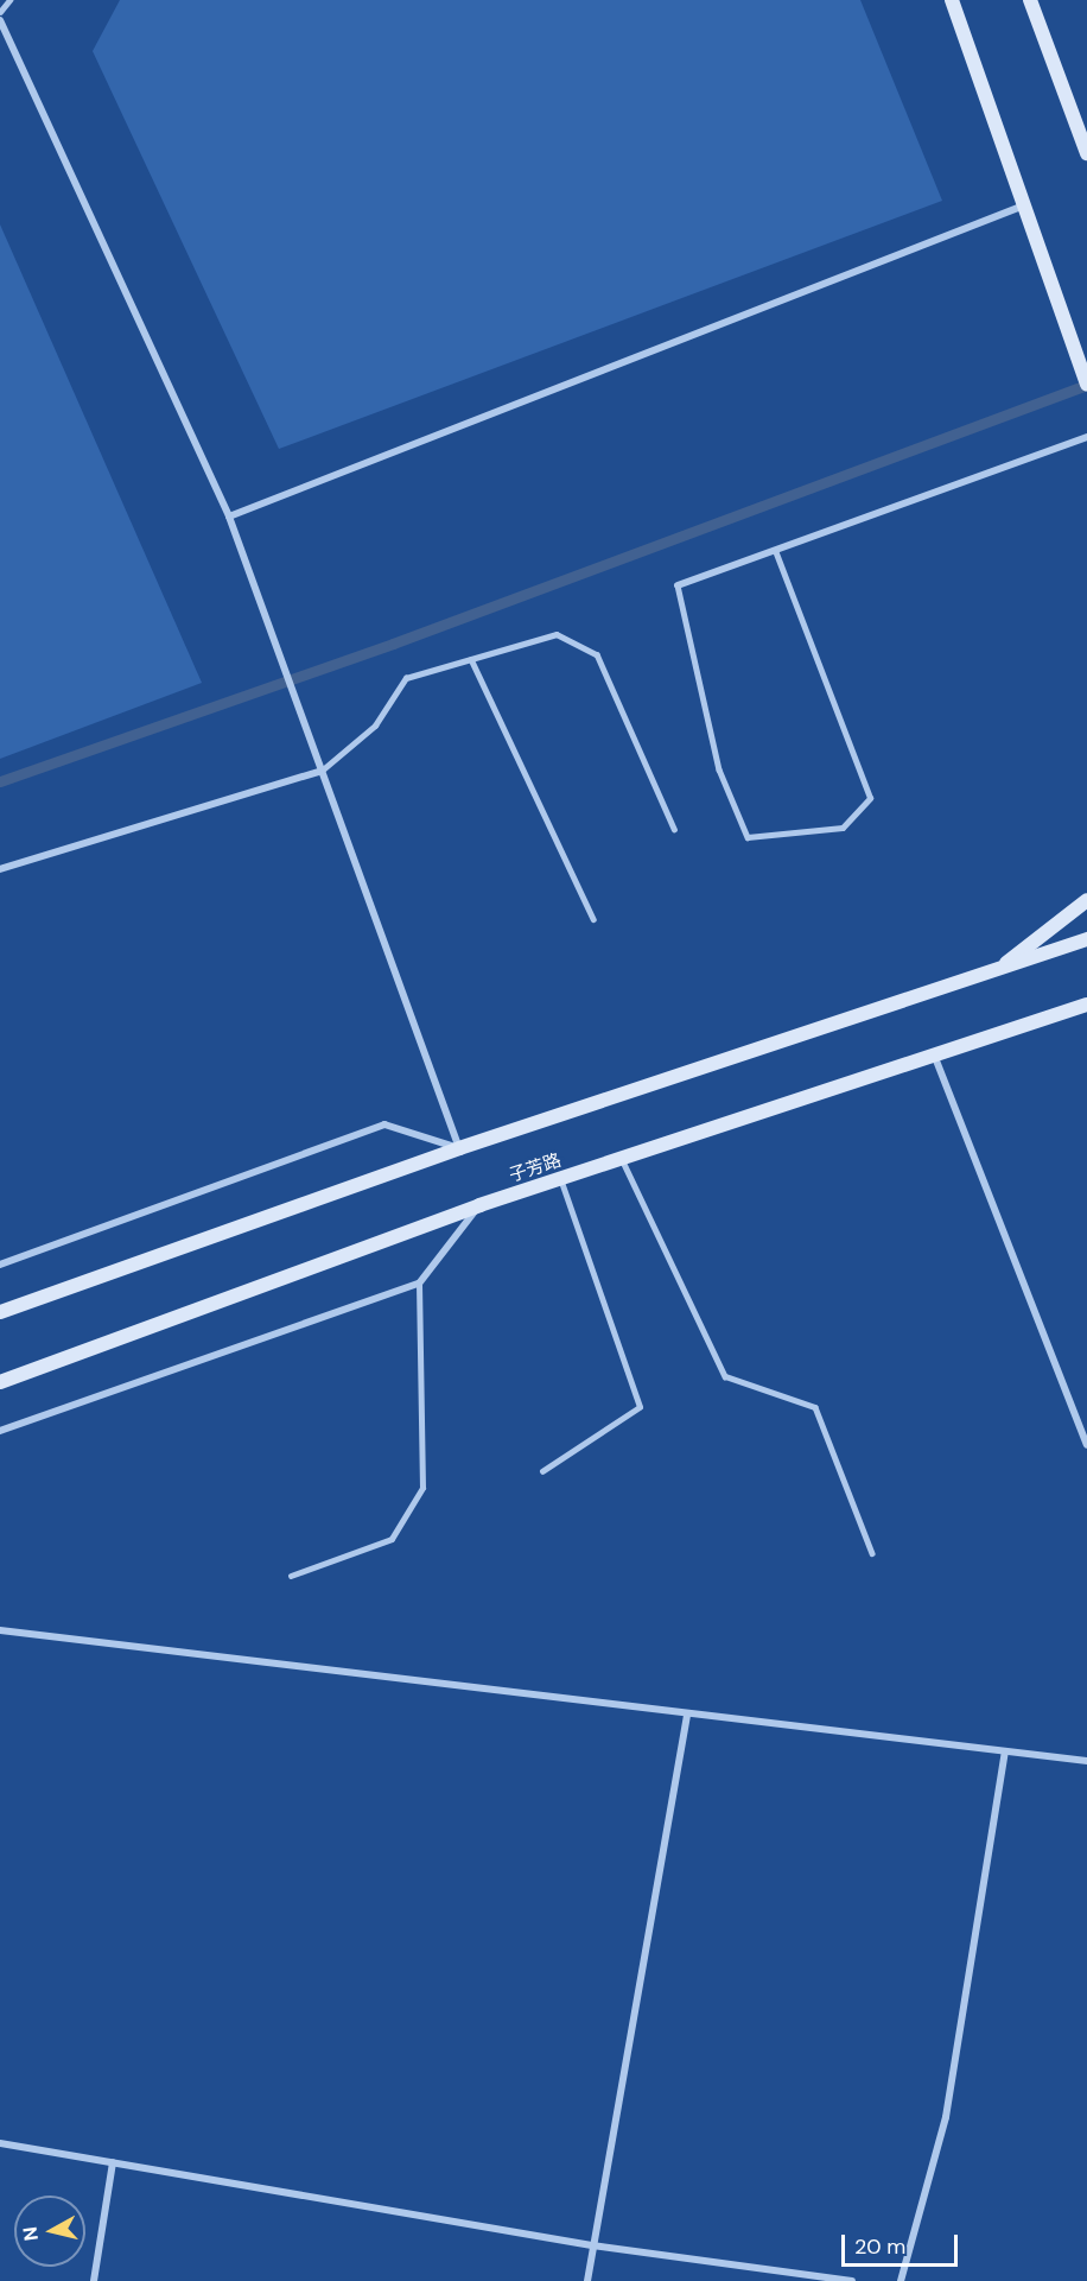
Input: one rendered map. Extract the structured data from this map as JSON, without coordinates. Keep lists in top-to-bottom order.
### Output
{
  "streets": {
    "main road": ["子芳路"]
  },
  "scale_bar": "20 m",
  "north": "left"
}
